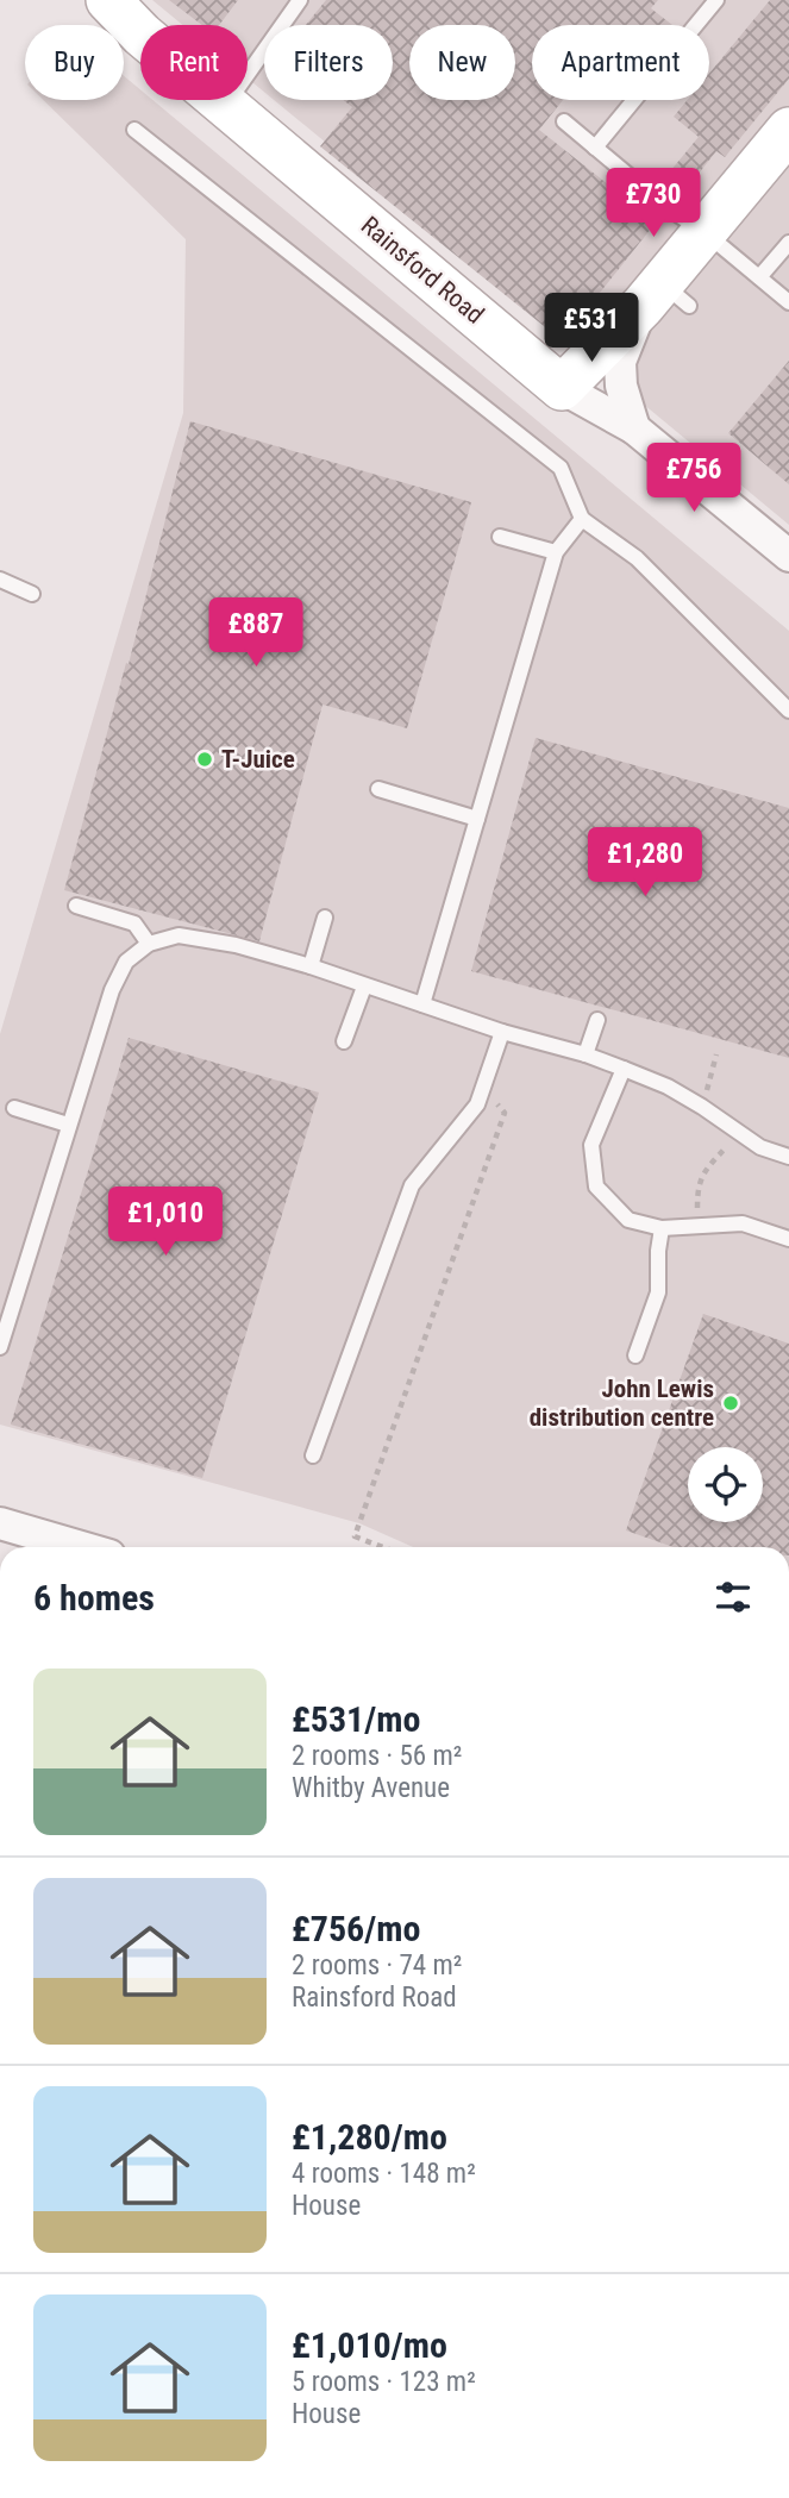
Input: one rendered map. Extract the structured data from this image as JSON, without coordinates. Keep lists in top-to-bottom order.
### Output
{
  "streets": {
    "street": ["Rainsford Road"]
  },
  "places": ["T-Juice", "John Lewis distribution centre"],
  "page": {
    "chip": [
      "Buy",
      "Rent",
      "Filters",
      "New",
      "Apartment"
    ],
    "price": [
      "£730",
      "£531",
      "£756",
      "£887",
      "£1,280",
      "£1,010"
    ],
    "heading": "6 homes",
    "list": [
      {
        "name": "£531/mo",
        "note": "2 rooms · 56 m² · Whitby Avenue"
      },
      {
        "name": "£756/mo",
        "note": "2 rooms · 74 m² · Rainsford Road"
      },
      {
        "name": "£1,280/mo",
        "note": "4 rooms · 148 m² · House"
      },
      {
        "name": "£1,010/mo",
        "note": "5 rooms · 123 m² · House"
      }
    ]
  }
}
